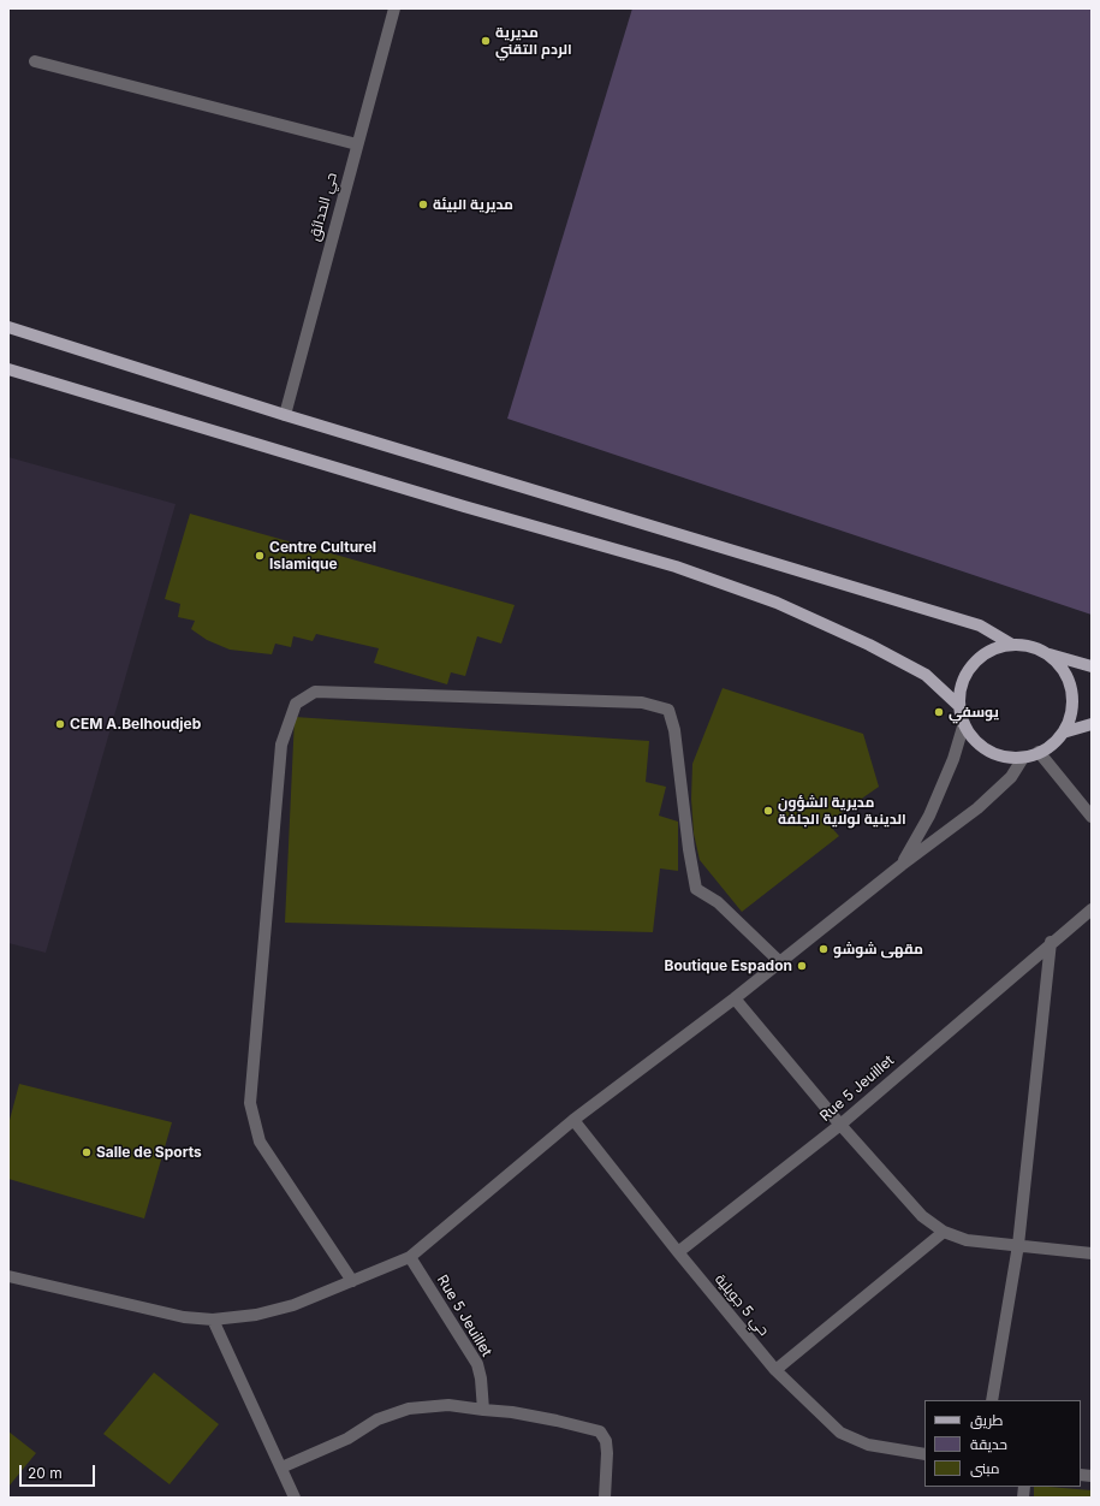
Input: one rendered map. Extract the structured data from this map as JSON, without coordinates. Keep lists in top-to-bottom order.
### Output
{
  "streets": {
    "street": ["حي الحدائق", "Rue 5 Jeuillet", "حي 5 جويلية"]
  },
  "crossings": [
    ["Rue 5 Jeuillet", "حي 5 جويلية"]
  ],
  "places": [
    "مديرية الردم التقني",
    "مديرية البيئة",
    "Centre Culturel Islamique",
    "يوسفي",
    "CEM A.Belhoudjeb",
    "مديرية الشؤون الدينية لولاية الجلفة",
    "مقهى شوشو",
    "Boutique Espadon",
    "Salle de Sports"
  ],
  "legend": ["طريق", "حديقة", "مبنى"],
  "scale_bar": "20 m"
}
